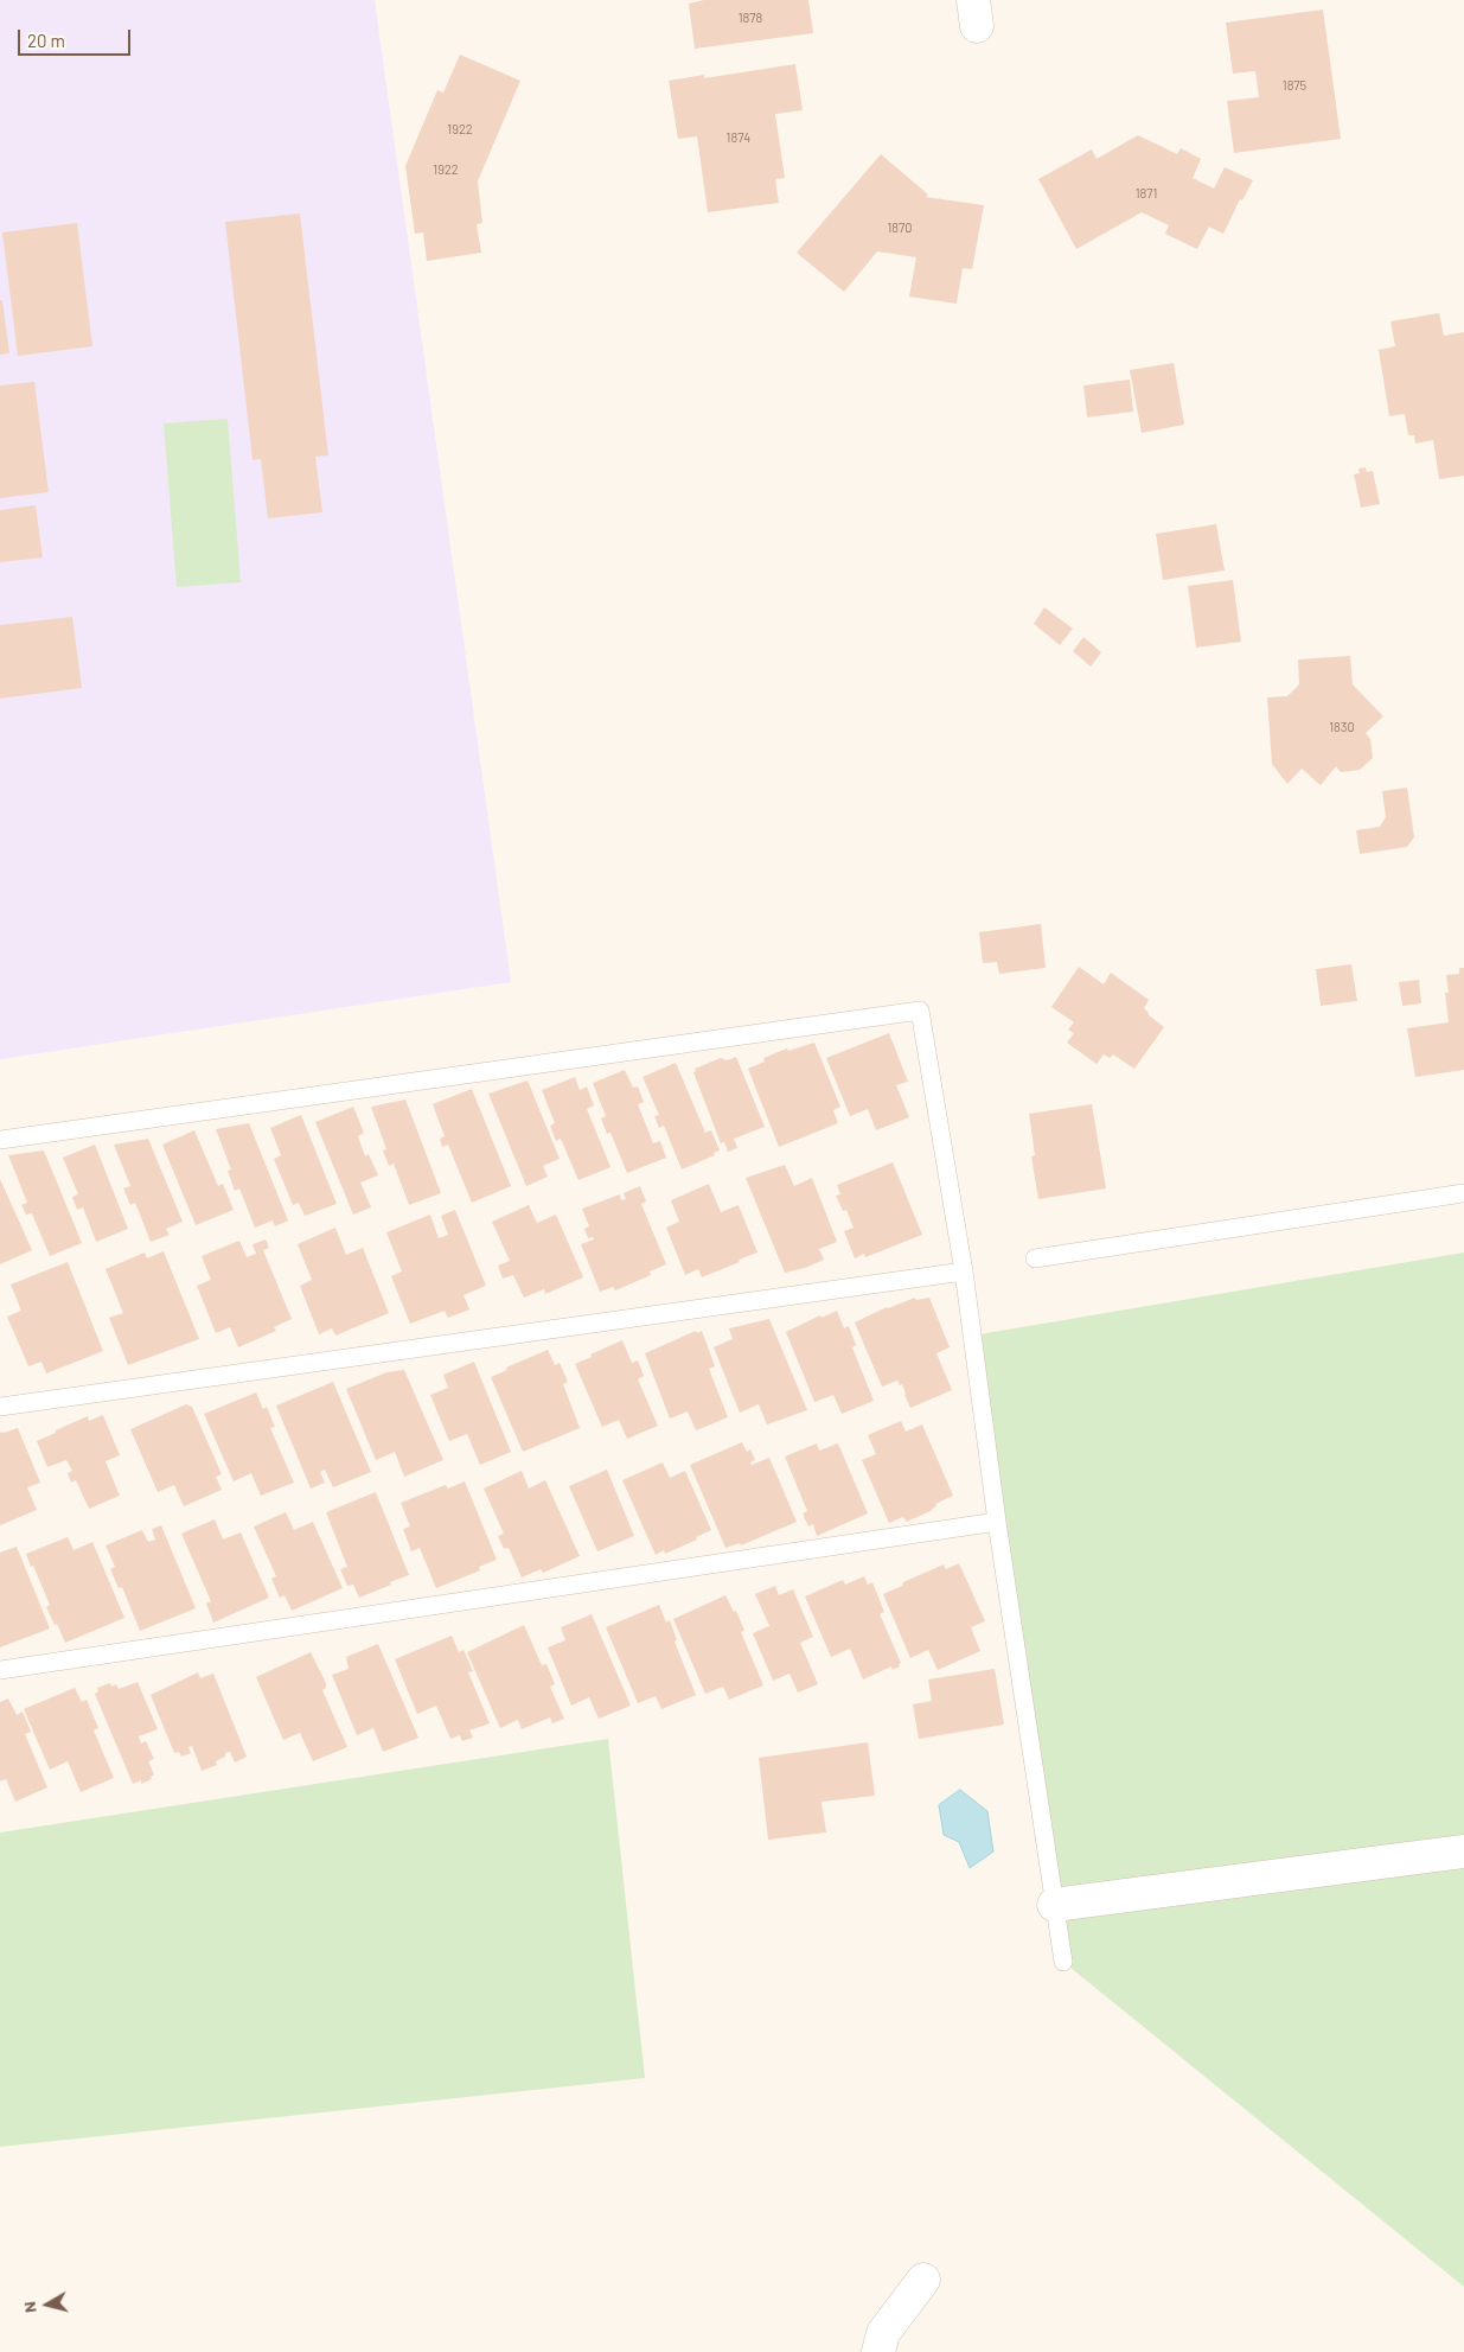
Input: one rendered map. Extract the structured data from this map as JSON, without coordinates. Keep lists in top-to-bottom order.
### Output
{
  "house_numbers": [
    "1878",
    "1875",
    "1922",
    "1874",
    "1922",
    "1871",
    "1870",
    "1830"
  ],
  "scale_bar": "20 m",
  "north": "left"
}
